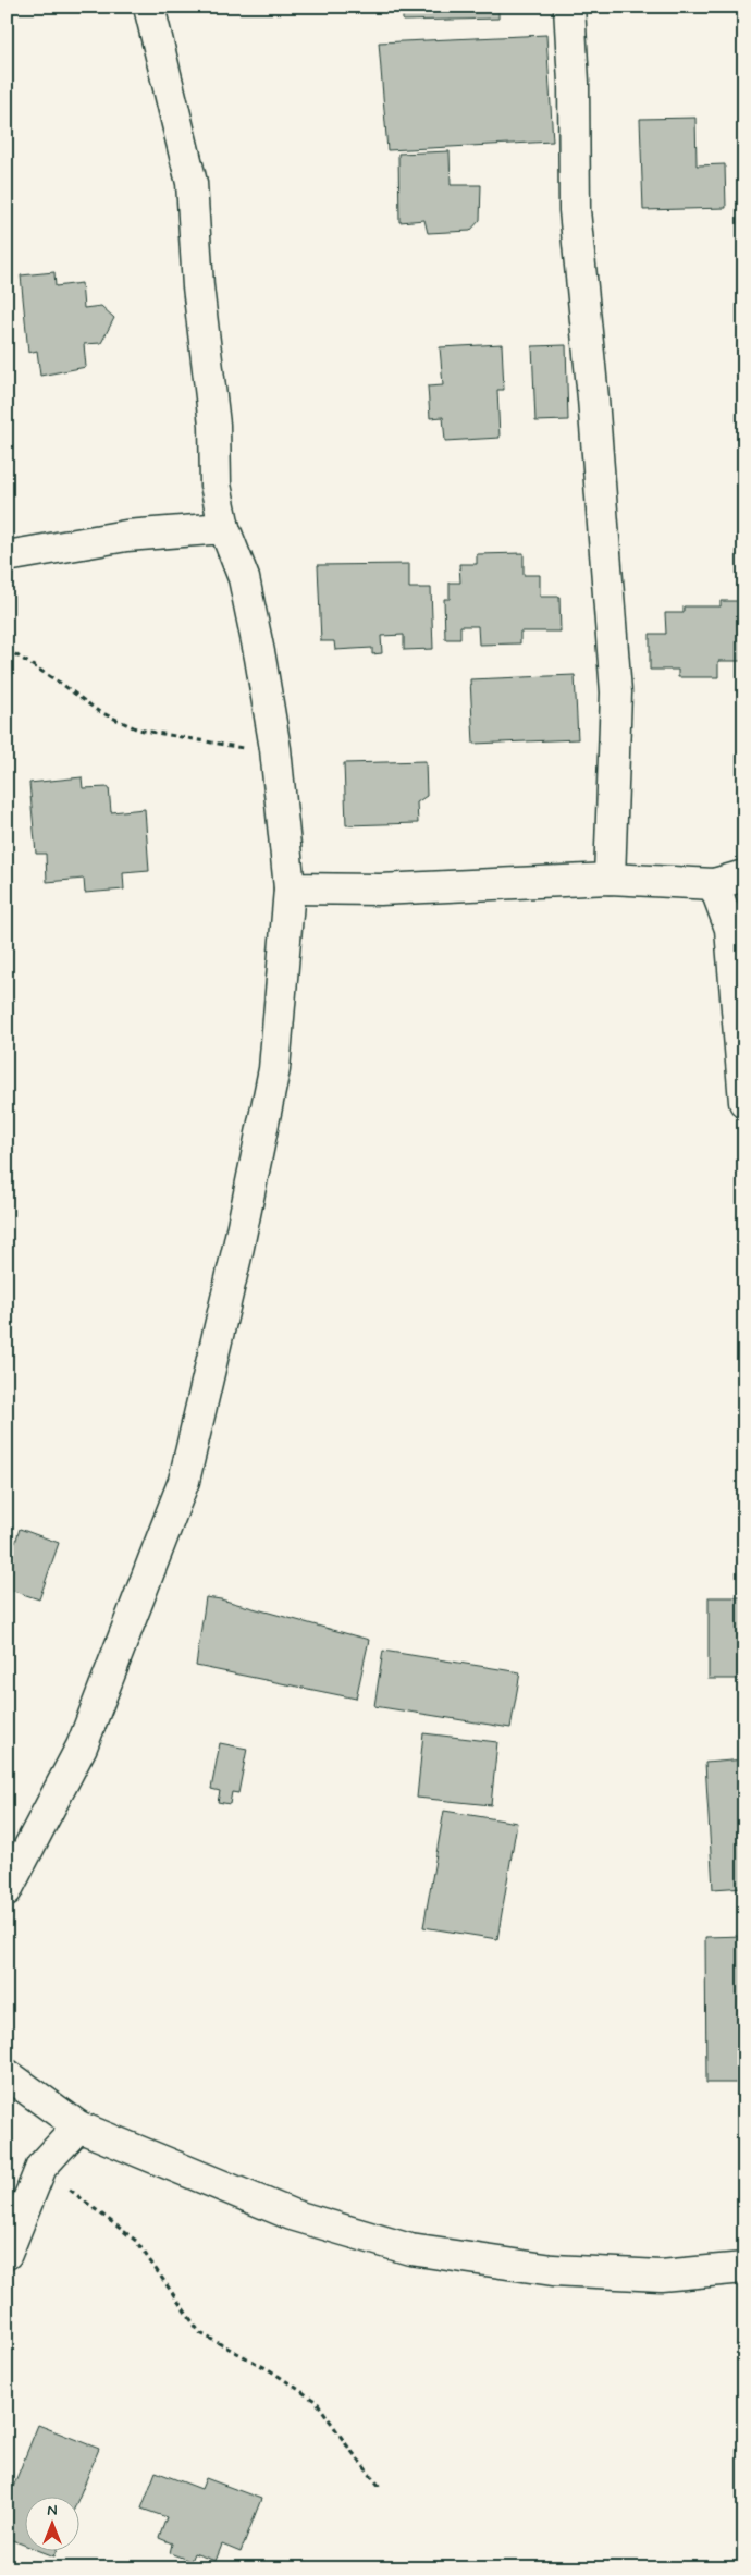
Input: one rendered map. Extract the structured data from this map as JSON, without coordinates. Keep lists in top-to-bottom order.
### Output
{
  "north": "top"
}
